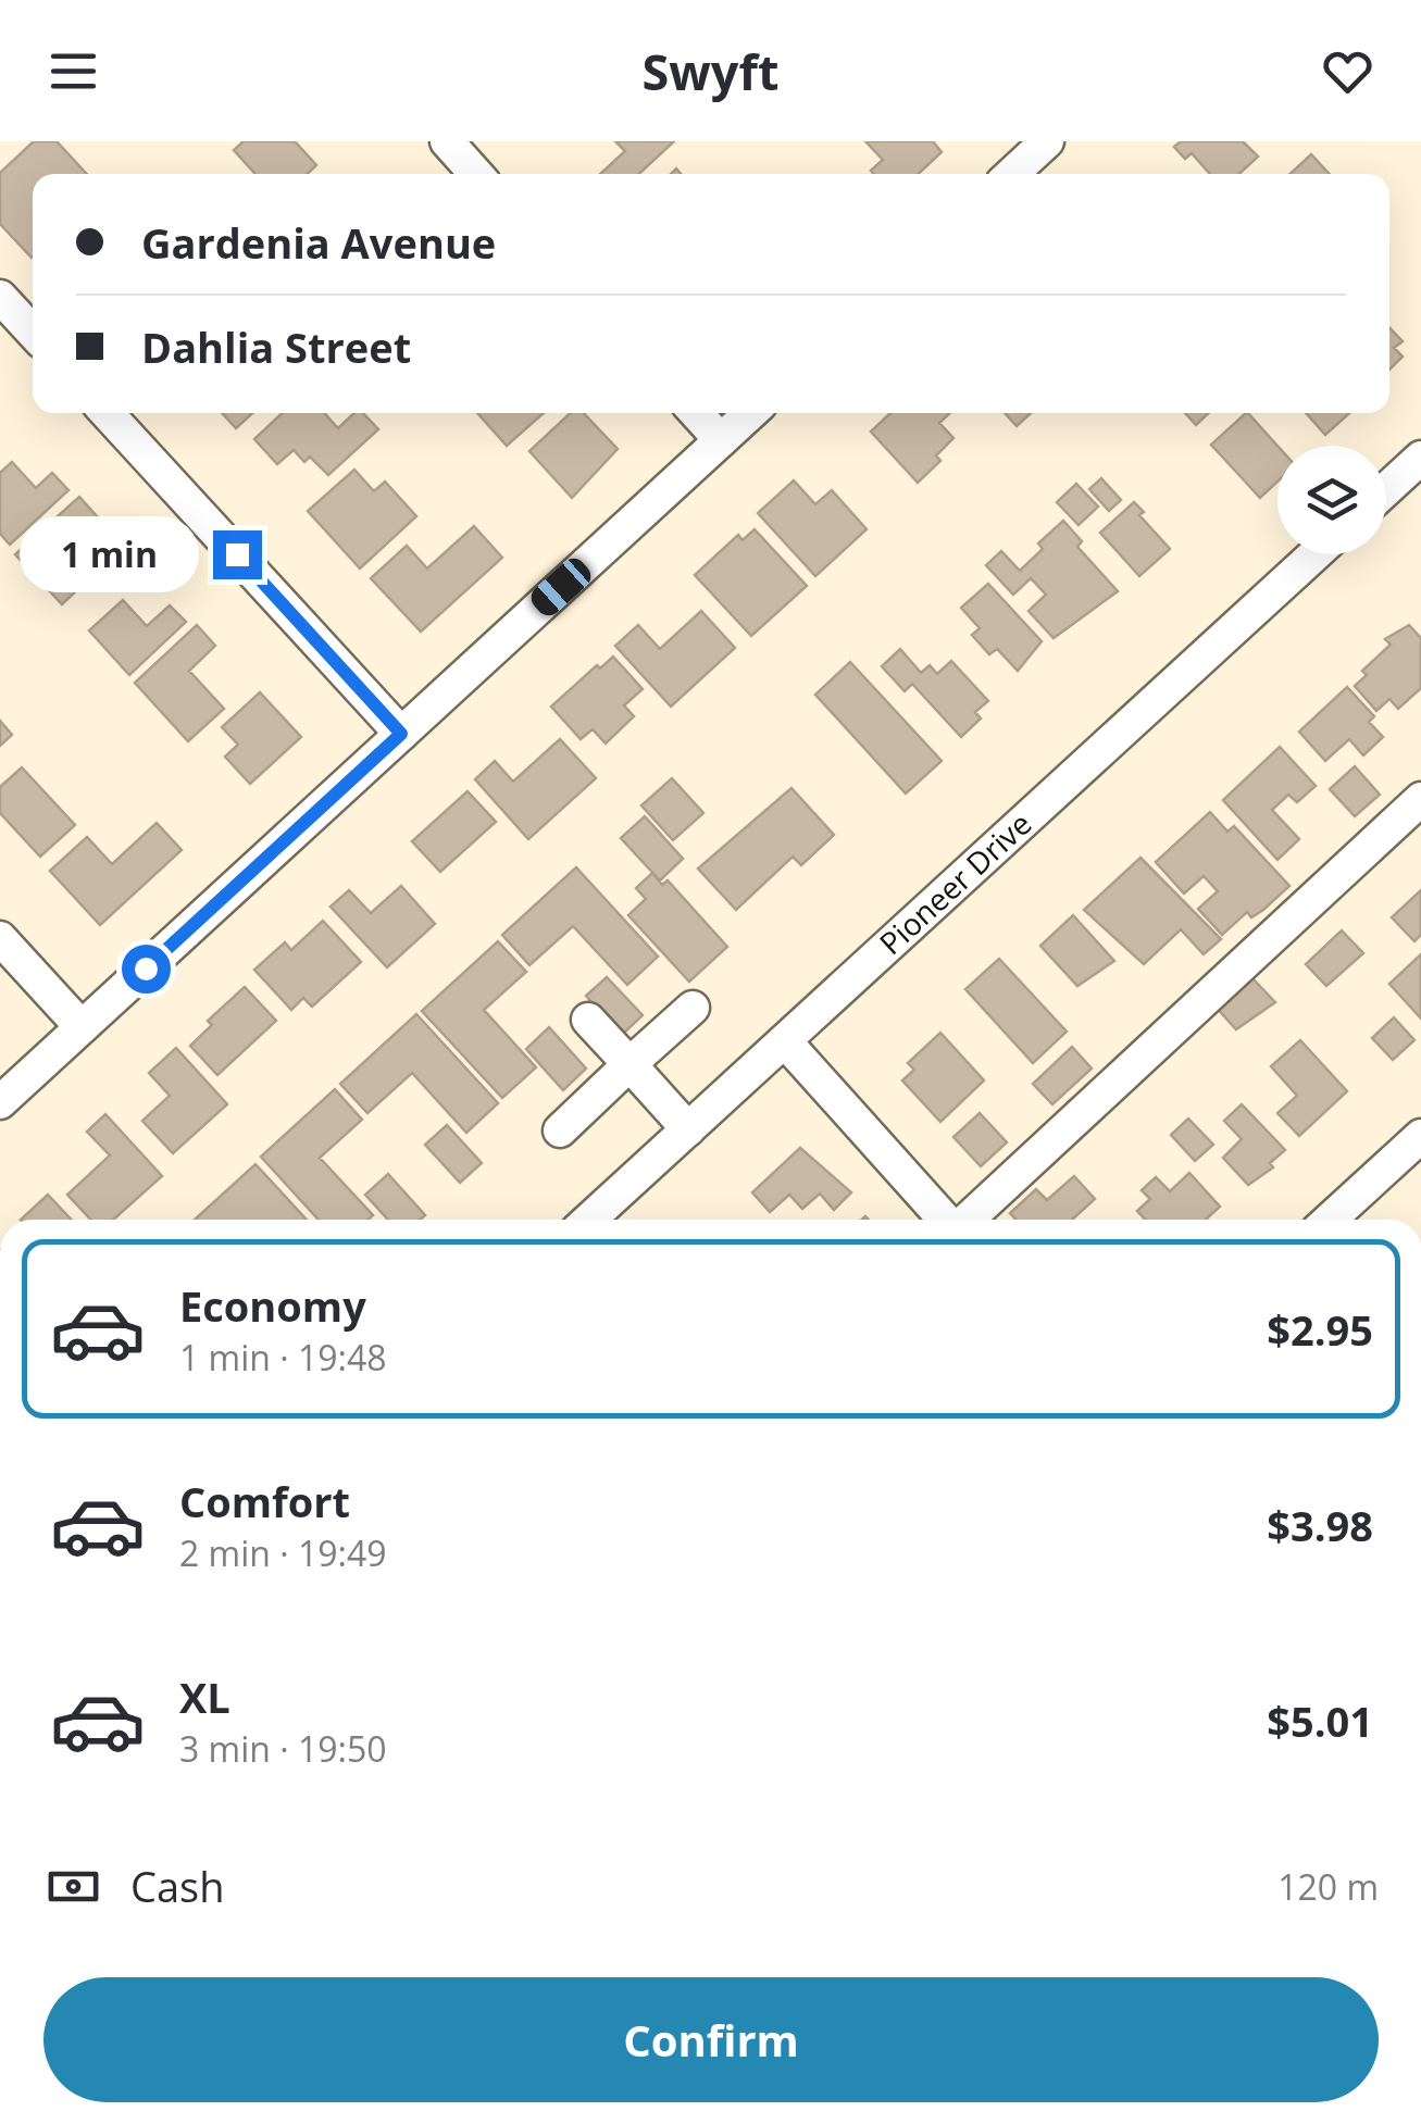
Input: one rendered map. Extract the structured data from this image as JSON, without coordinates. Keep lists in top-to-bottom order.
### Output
{
  "streets": {
    "street": ["Pioneer Drive"]
  },
  "page": {
    "header": "Swyft",
    "banner": ["Gardenia Avenue", "Dahlia Street"],
    "bubble": "1 min",
    "list": [
      {
        "name": "Economy",
        "note": "1 min · 19:48",
        "value": "$2.95"
      },
      {
        "name": "Comfort",
        "note": "2 min · 19:49",
        "value": "$3.98"
      },
      {
        "name": "XL",
        "note": "3 min · 19:50",
        "value": "$5.01"
      }
    ],
    "pay": ["Cash", "120 m"],
    "buttons": "Confirm"
  }
}
